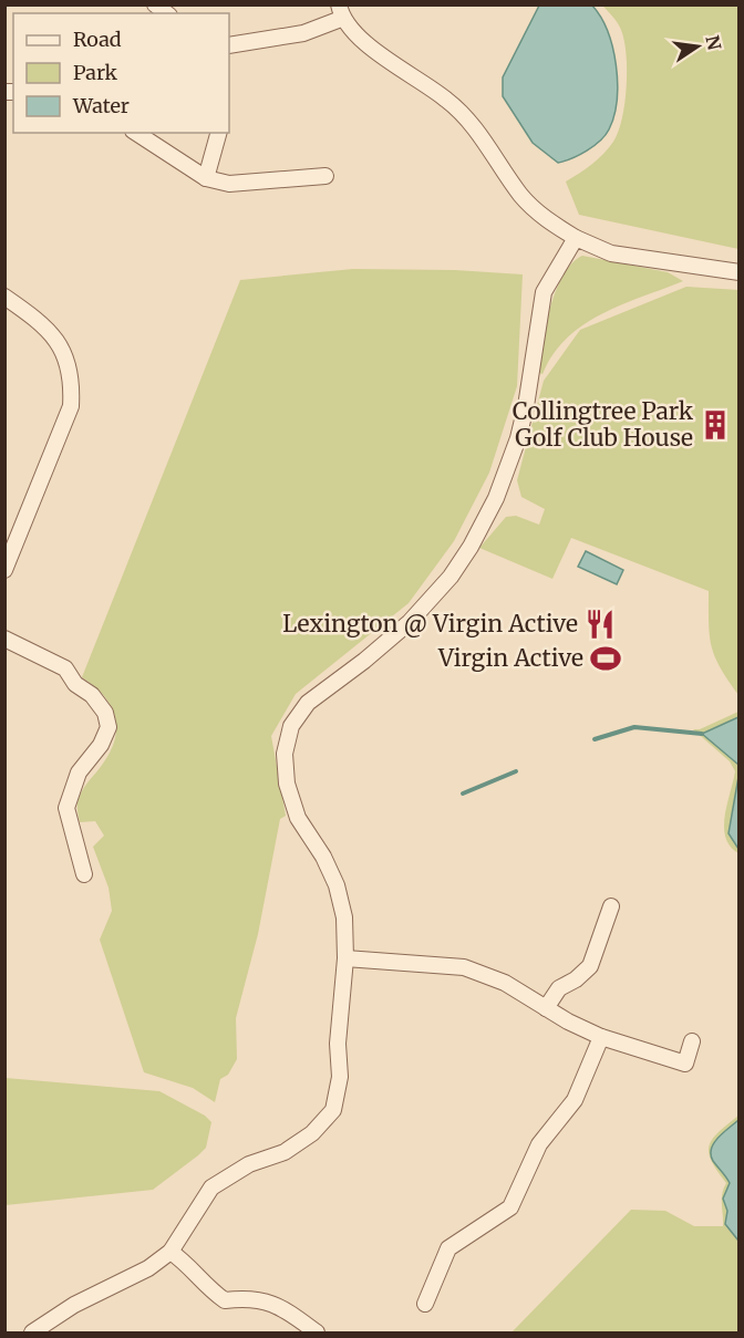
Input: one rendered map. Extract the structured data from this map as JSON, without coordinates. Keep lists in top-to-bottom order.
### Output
{
  "places": {
    "building": ["Collingtree Park Golf Club House"],
    "restaurant": ["Lexington @ Virgin Active"],
    "sports": ["Virgin Active"]
  },
  "legend": ["Road", "Park", "Water"],
  "north": "right"
}
